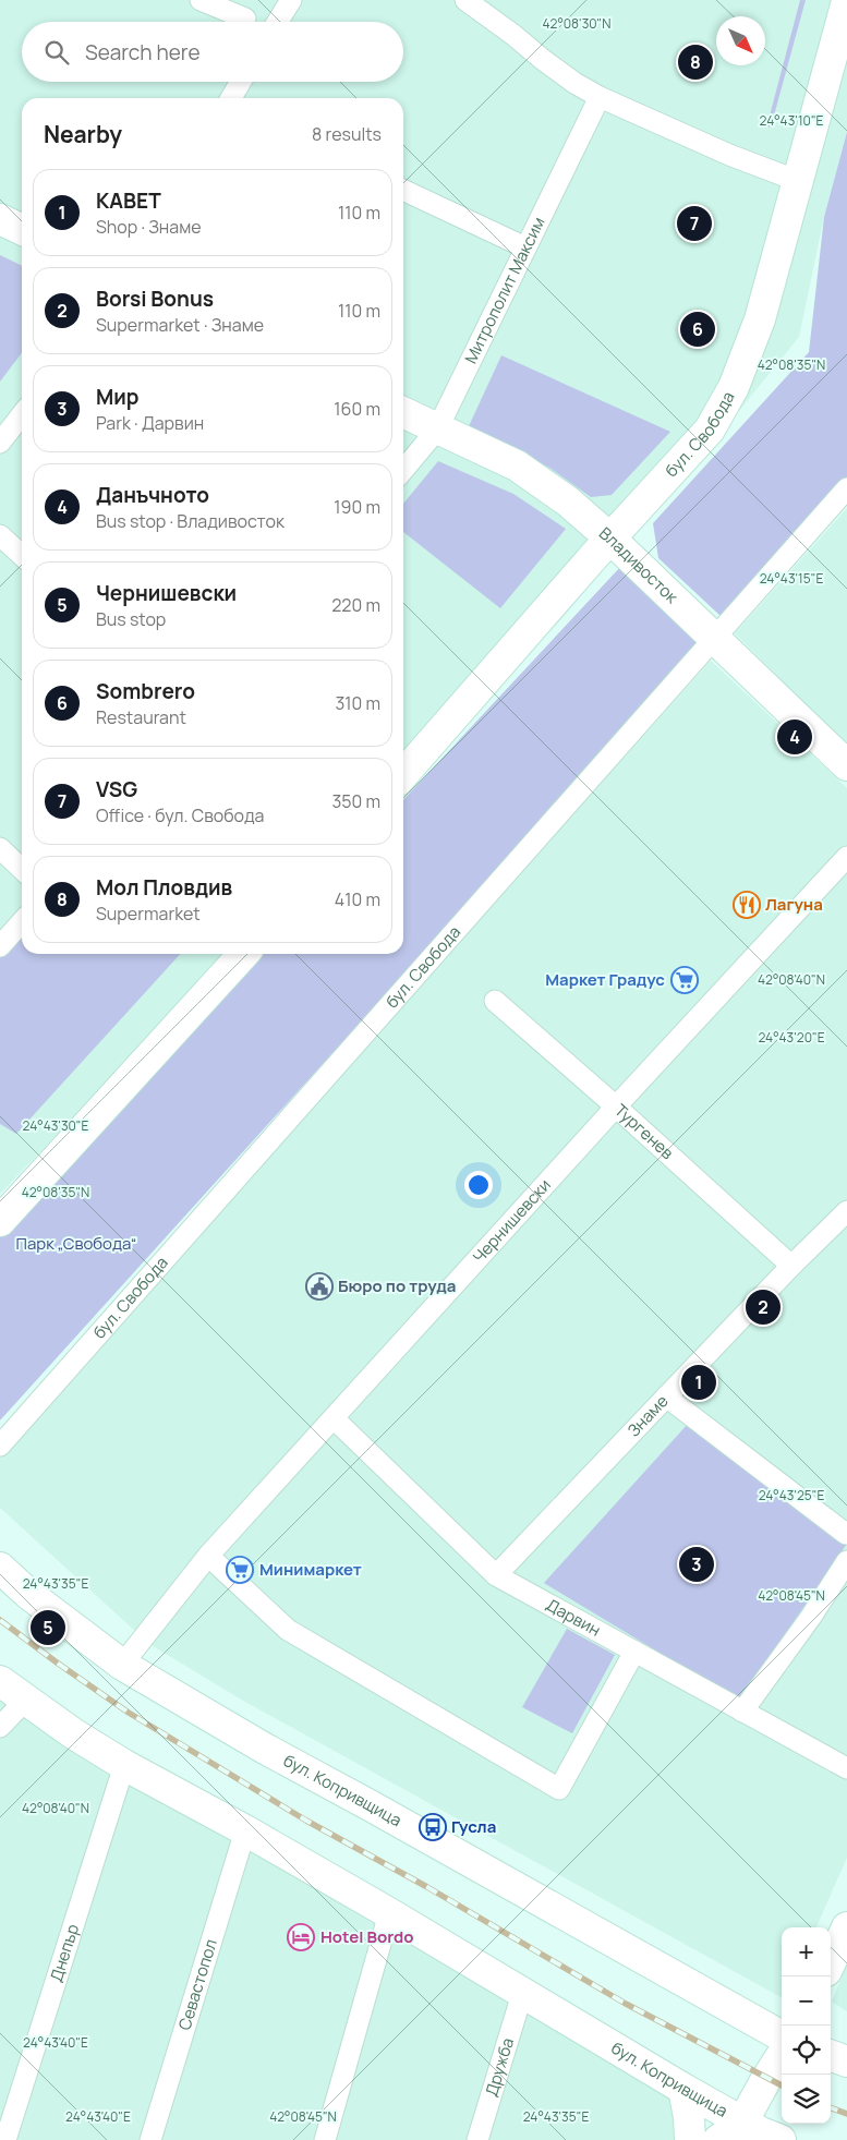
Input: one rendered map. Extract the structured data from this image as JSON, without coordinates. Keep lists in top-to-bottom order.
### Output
{
  "streets": {
    "main road": ["бул. Свобода", "Владивосток", "бул. Копривщица"],
    "street": [
      "Митрополит Максим",
      "Тургенев",
      "Чернишевски",
      "Знаме",
      "Дарвин",
      "Днепър",
      "Севастопол",
      "Дружба"
    ]
  },
  "crossings": [
    ["Митрополит Максим", "Владивосток"],
    ["бул. Свобода", "Владивосток"],
    ["Тургенев", "Чернишевски"],
    ["Тургенев", "Знаме"],
    ["Чернишевски", "Дарвин"],
    ["Чернишевски", "бул. Копривщица"],
    ["Знаме", "Дарвин"],
    ["бул. Копривщица", "Днепър"],
    ["бул. Копривщица", "Севастопол"],
    ["бул. Копривщица", "Дружба"]
  ],
  "parks": ["Парк „Свобода“"],
  "places": {
    "restaurant": ["Лагуна"],
    "supermarket": ["Маркет Градус", "Минимаркет"],
    "public building": ["Бюро по труда"],
    "bus stop": ["Гусла"],
    "hotel": ["Hotel Bordo"]
  },
  "north": "bottom right",
  "page": {
    "search": "Search here",
    "pins": [
      "8",
      "7",
      "6",
      "4",
      "2",
      "1",
      "3",
      "5"
    ],
    "heading": ["Nearby", "8 results"],
    "list": [
      {
        "mark": "1",
        "name": "KABET",
        "note": "Shop · Знаме",
        "value": "110 m"
      },
      {
        "mark": "2",
        "name": "Borsi Bonus",
        "note": "Supermarket · Знаме",
        "value": "110 m"
      },
      {
        "mark": "3",
        "name": "Мир",
        "note": "Park · Дарвин",
        "value": "160 m"
      },
      {
        "mark": "4",
        "name": "Данъчното",
        "note": "Bus stop · Владивосток",
        "value": "190 m"
      },
      {
        "mark": "5",
        "name": "Чернишевски",
        "note": "Bus stop",
        "value": "220 m"
      },
      {
        "mark": "6",
        "name": "Sombrero",
        "note": "Restaurant",
        "value": "310 m"
      },
      {
        "mark": "7",
        "name": "VSG",
        "note": "Office · бул. Свобода",
        "value": "350 m"
      },
      {
        "mark": "8",
        "name": "Мол Пловдив",
        "note": "Supermarket",
        "value": "410 m"
      }
    ],
    "map_buttons": ["+", "−"]
  },
  "coordinates": [
    "42°08'30\"N",
    "24°43'10\"E",
    "42°08'35\"N",
    "24°43'15\"E",
    "42°08'40\"N",
    "24°43'20\"E",
    "24°43'30\"E",
    "24°43'25\"E",
    "24°43'35\"E",
    "42°08'45\"N",
    "24°43'40\"E"
  ]
}
